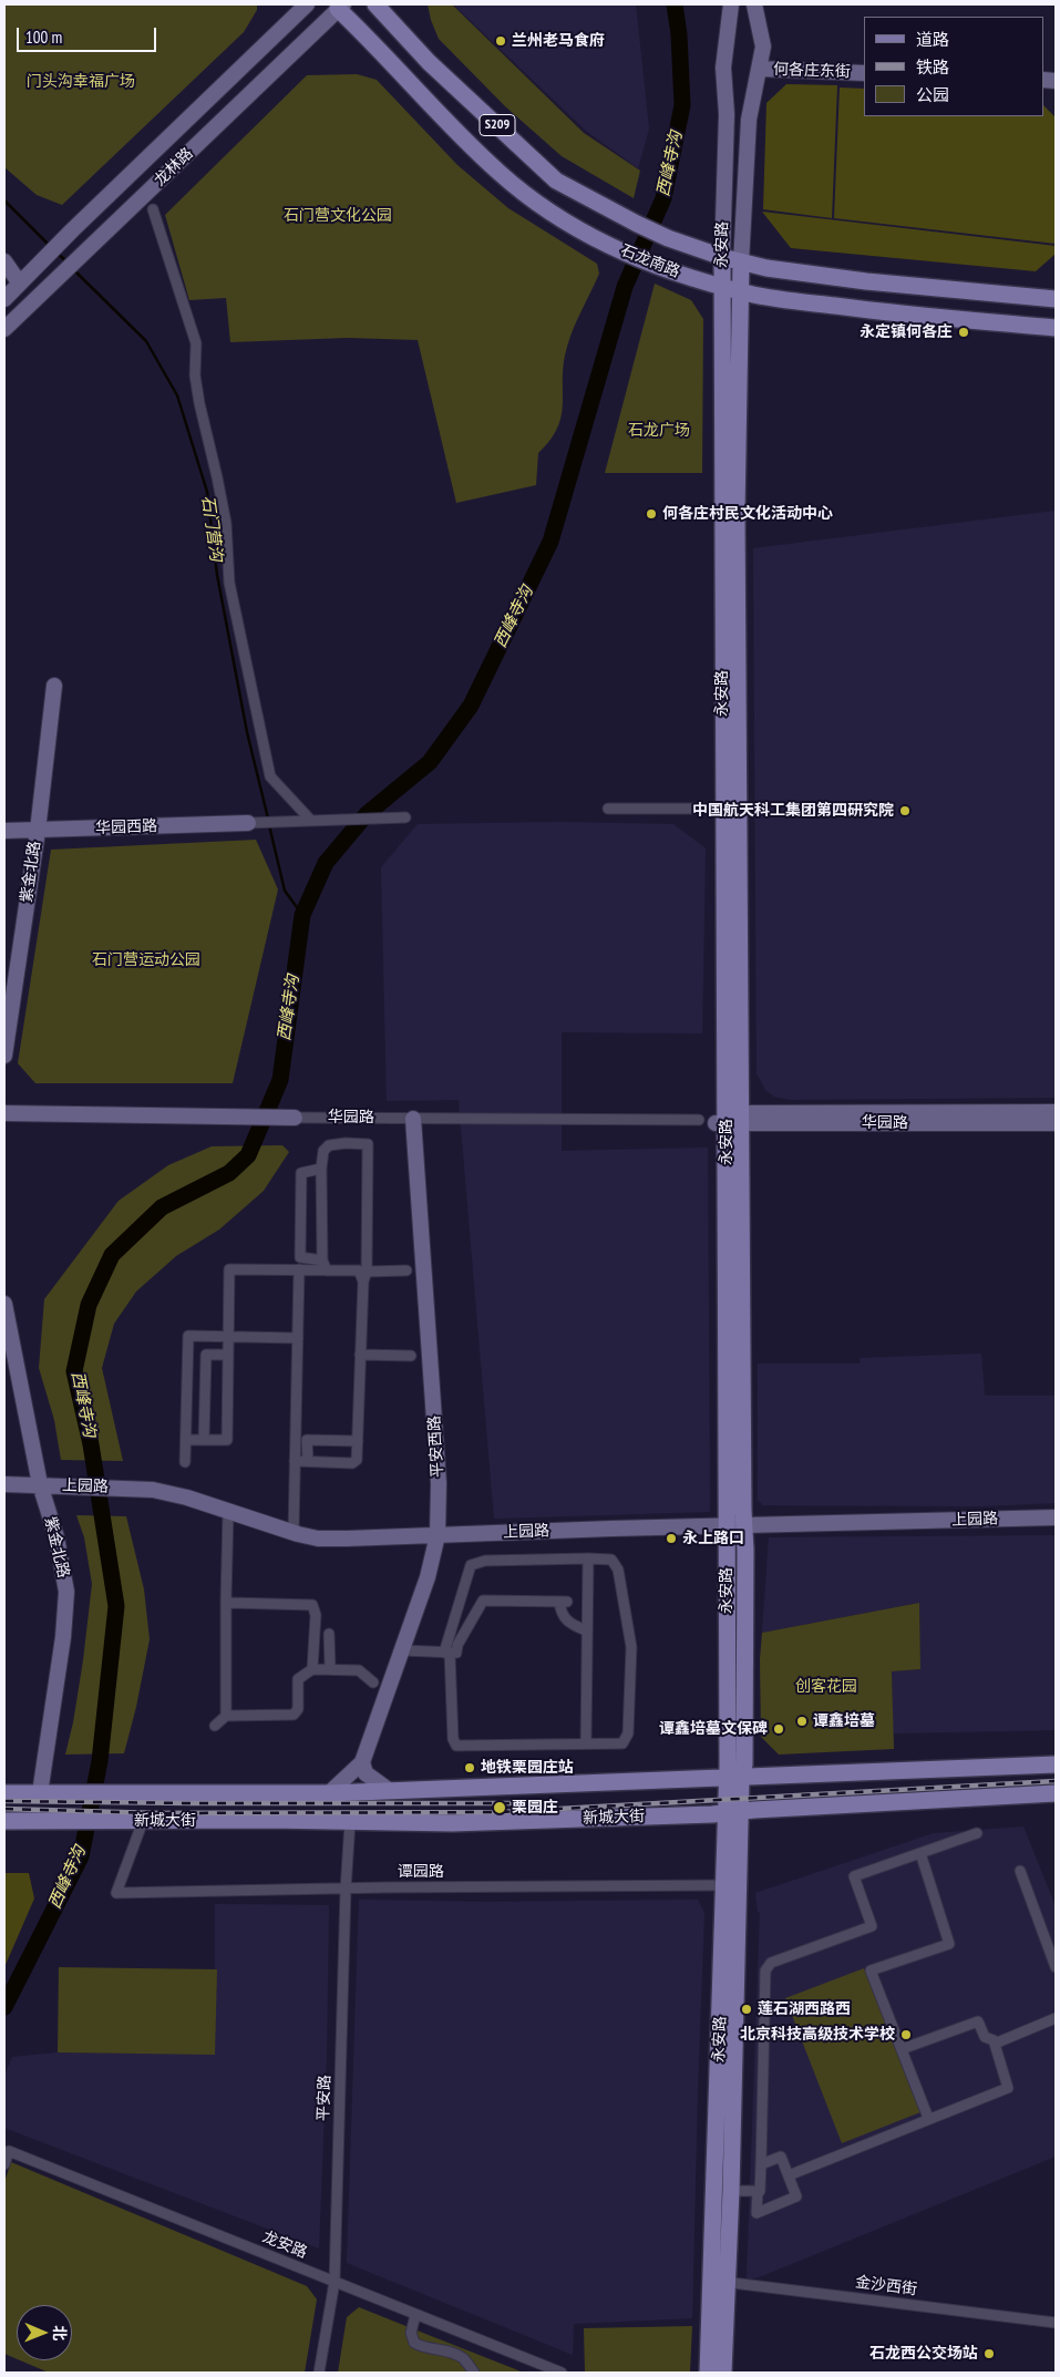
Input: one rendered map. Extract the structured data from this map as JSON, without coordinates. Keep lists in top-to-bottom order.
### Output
{
  "streets": {
    "main road": [
      "S209",
      "永安路",
      "石龙南路",
      "新城大街"
    ],
    "street": [
      "何各庄东街",
      "龙林路",
      "华园西路",
      "紫金北路",
      "华园路",
      "平安西路",
      "上园路",
      "谭园路",
      "平安路",
      "龙安路",
      "金沙西街"
    ]
  },
  "crossings": [
    ["龙林路", "石龙南路"],
    ["永安路", "石龙南路"],
    ["永安路", "华园路"],
    ["永安路", "上园路"],
    ["永安路", "新城大街"],
    ["永安路", "谭园路"],
    ["永安路", "金沙西街"],
    ["华园西路", "紫金北路"],
    ["紫金北路", "上园路"],
    ["紫金北路", "新城大街"],
    ["华园路", "平安西路"],
    ["平安西路", "上园路"],
    ["新城大街", "谭园路"],
    ["新城大街", "平安路"],
    ["谭园路", "平安路"],
    ["平安路", "龙安路"]
  ],
  "water": ["西峰寺沟", "石门营沟"],
  "parks": [
    "门头沟幸福广场",
    "石门营文化公园",
    "石龙广场",
    "石门营运动公园",
    "创客花园"
  ],
  "places": [
    "兰州老马食府",
    "永定镇何各庄",
    "何各庄村民文化活动中心",
    "中国航天科工集团第四研究院",
    "永上路口",
    "谭鑫培墓",
    "谭鑫培墓文保碑",
    "地铁栗园庄站",
    "栗园庄",
    "莲石湖西路西",
    "北京科技高级技术学校",
    "石龙西公交场站"
  ],
  "legend": ["道路", "铁路", "公园"],
  "scale_bar": "100 m",
  "north": "right"
}
